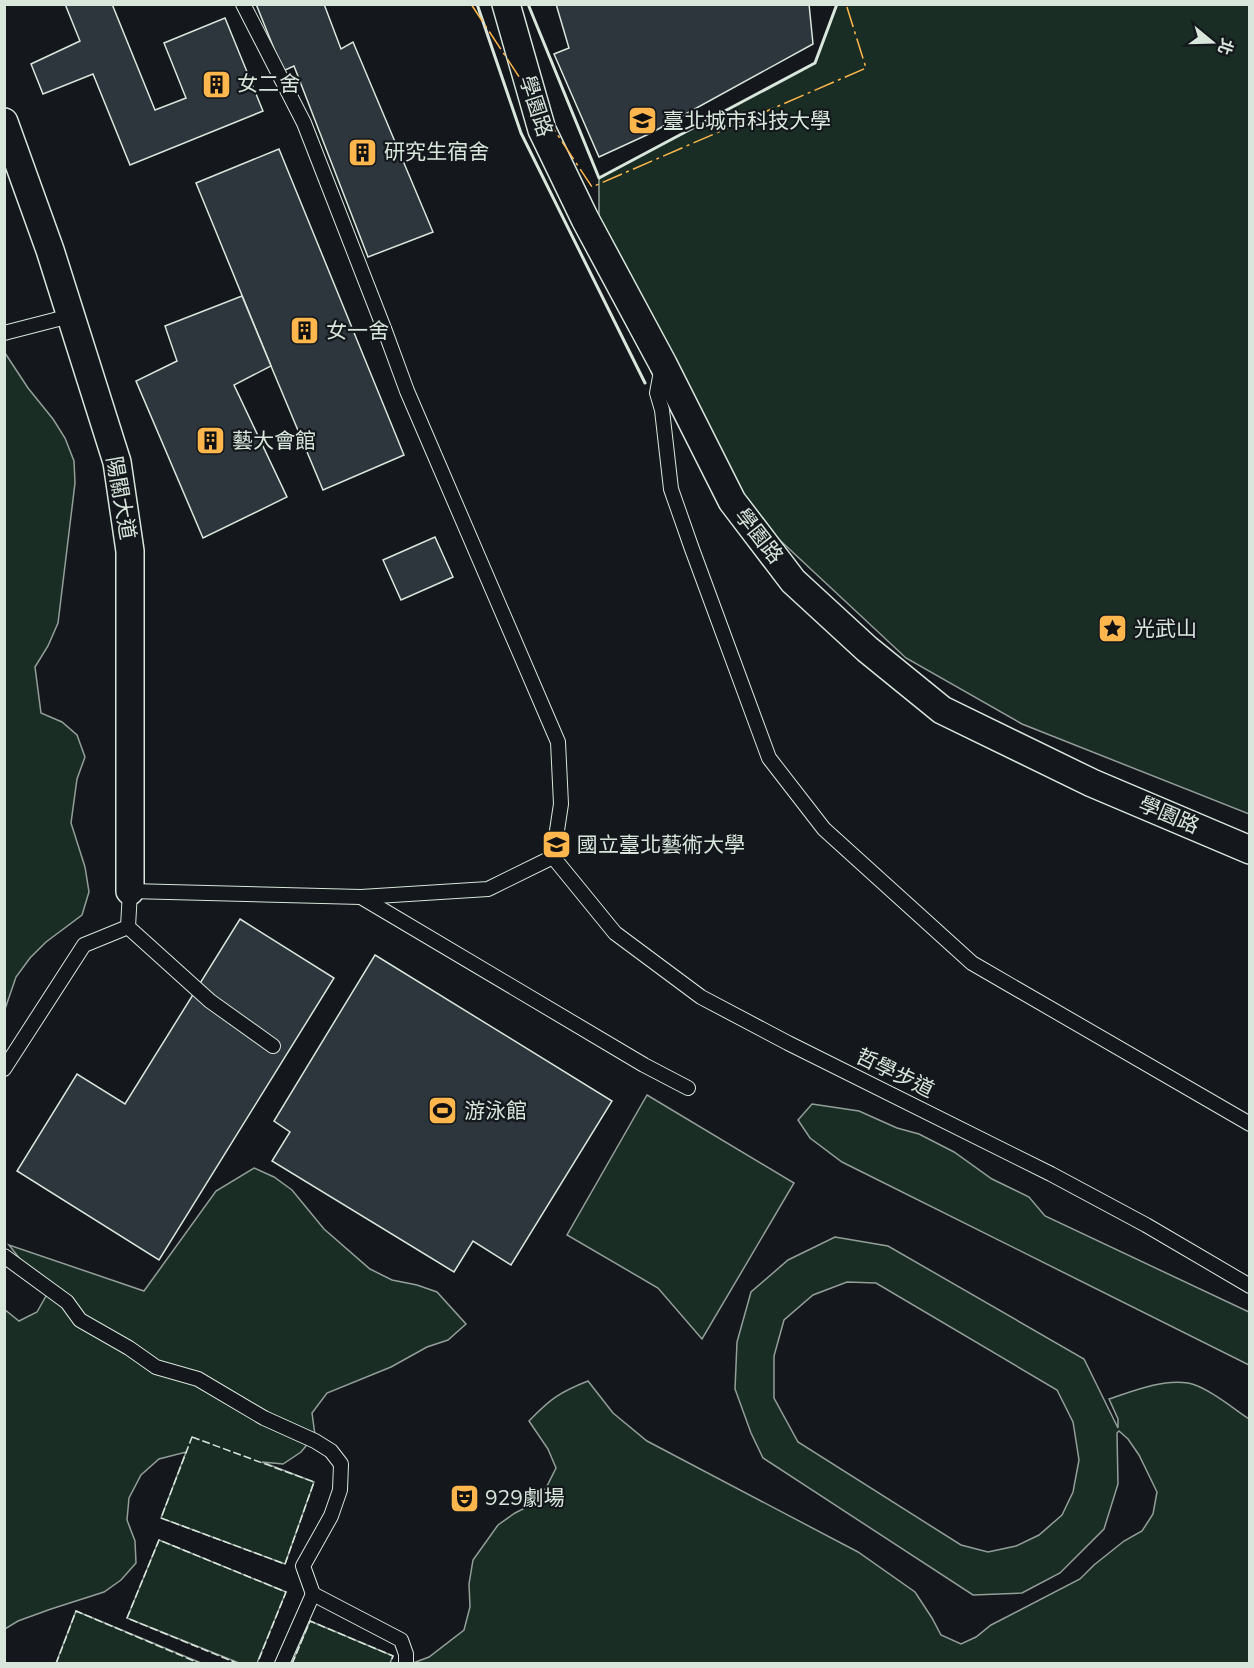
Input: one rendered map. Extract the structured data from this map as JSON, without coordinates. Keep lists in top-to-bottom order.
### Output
{
  "streets": {
    "street": ["學園路", "陽關大道"],
    "lane": ["哲學步道"]
  },
  "places": {
    "building": [
      "女二舍",
      "研究生宿舍",
      "女一舍",
      "藝大會館"
    ],
    "school or university": ["臺北城市科技大學", "國立臺北藝術大學"],
    "place": ["光武山"],
    "sports": ["游泳館"],
    "theatre": ["929劇場"]
  },
  "north": "right"
}
